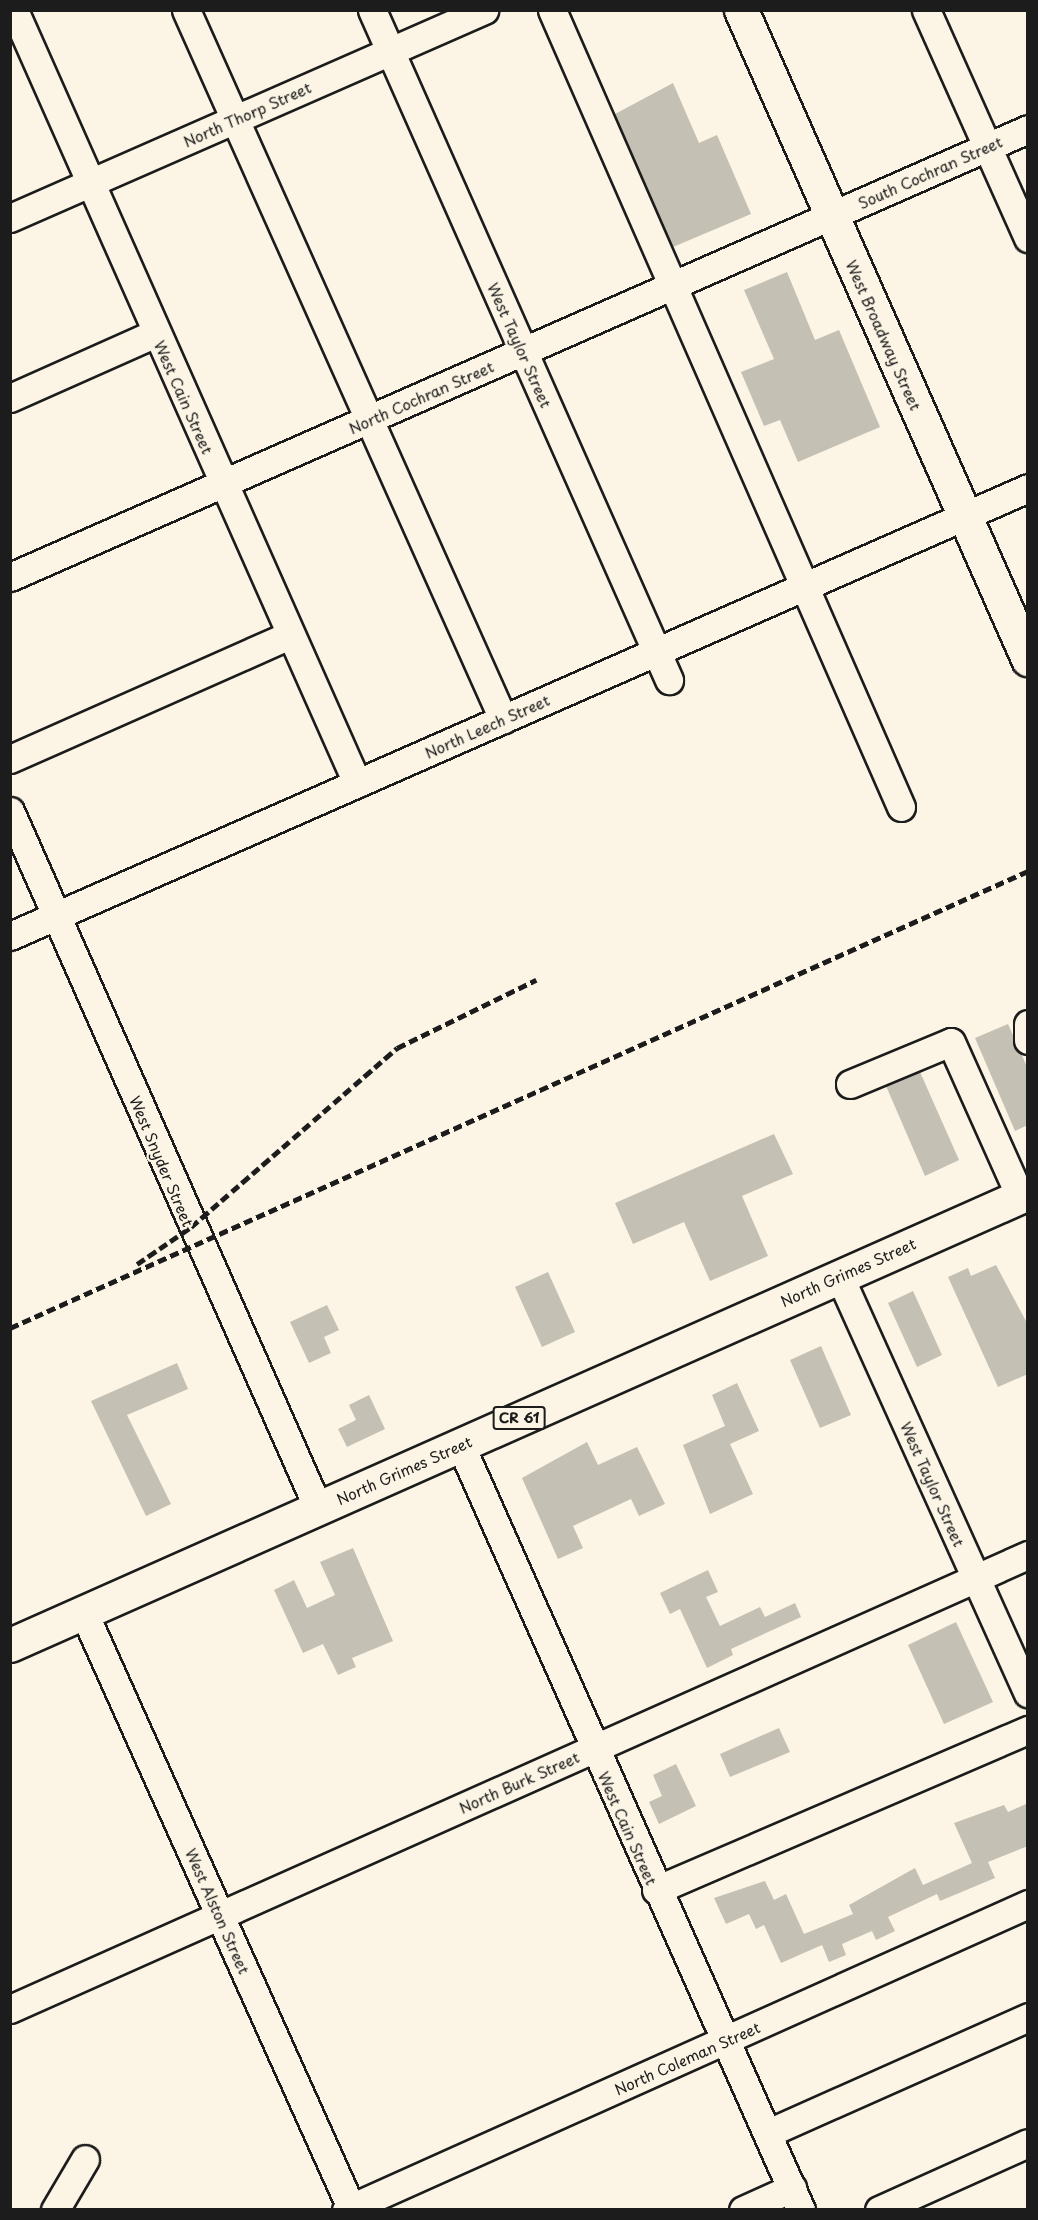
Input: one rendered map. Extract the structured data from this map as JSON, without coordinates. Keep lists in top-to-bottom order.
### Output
{
  "streets": {
    "main road": ["West Broadway Street", "North Grimes Street", "CR 61"],
    "street": [
      "North Thorp Street",
      "South Cochran Street",
      "West Taylor Street",
      "West Cain Street",
      "North Cochran Street",
      "North Leech Street",
      "West Snyder Street",
      "North Burk Street",
      "West Alston Street",
      "North Coleman Street"
    ]
  },
  "crossings": [
    ["North Thorp Street", "West Taylor Street"],
    ["North Thorp Street", "West Cain Street"],
    ["South Cochran Street", "West Broadway Street"],
    ["South Cochran Street", "North Cochran Street"],
    ["West Broadway Street", "North Cochran Street"],
    ["West Broadway Street", "North Leech Street"],
    ["West Taylor Street", "North Cochran Street"],
    ["West Taylor Street", "North Leech Street"],
    ["West Taylor Street", "North Grimes Street"],
    ["West Taylor Street", "North Burk Street"],
    ["West Cain Street", "North Cochran Street"],
    ["West Cain Street", "North Leech Street"],
    ["West Cain Street", "North Grimes Street"],
    ["West Cain Street", "North Burk Street"],
    ["West Cain Street", "North Coleman Street"],
    ["North Leech Street", "West Snyder Street"],
    ["West Snyder Street", "North Grimes Street"],
    ["North Grimes Street", "West Alston Street"],
    ["North Burk Street", "West Alston Street"],
    ["West Alston Street", "North Coleman Street"]
  ]
}
